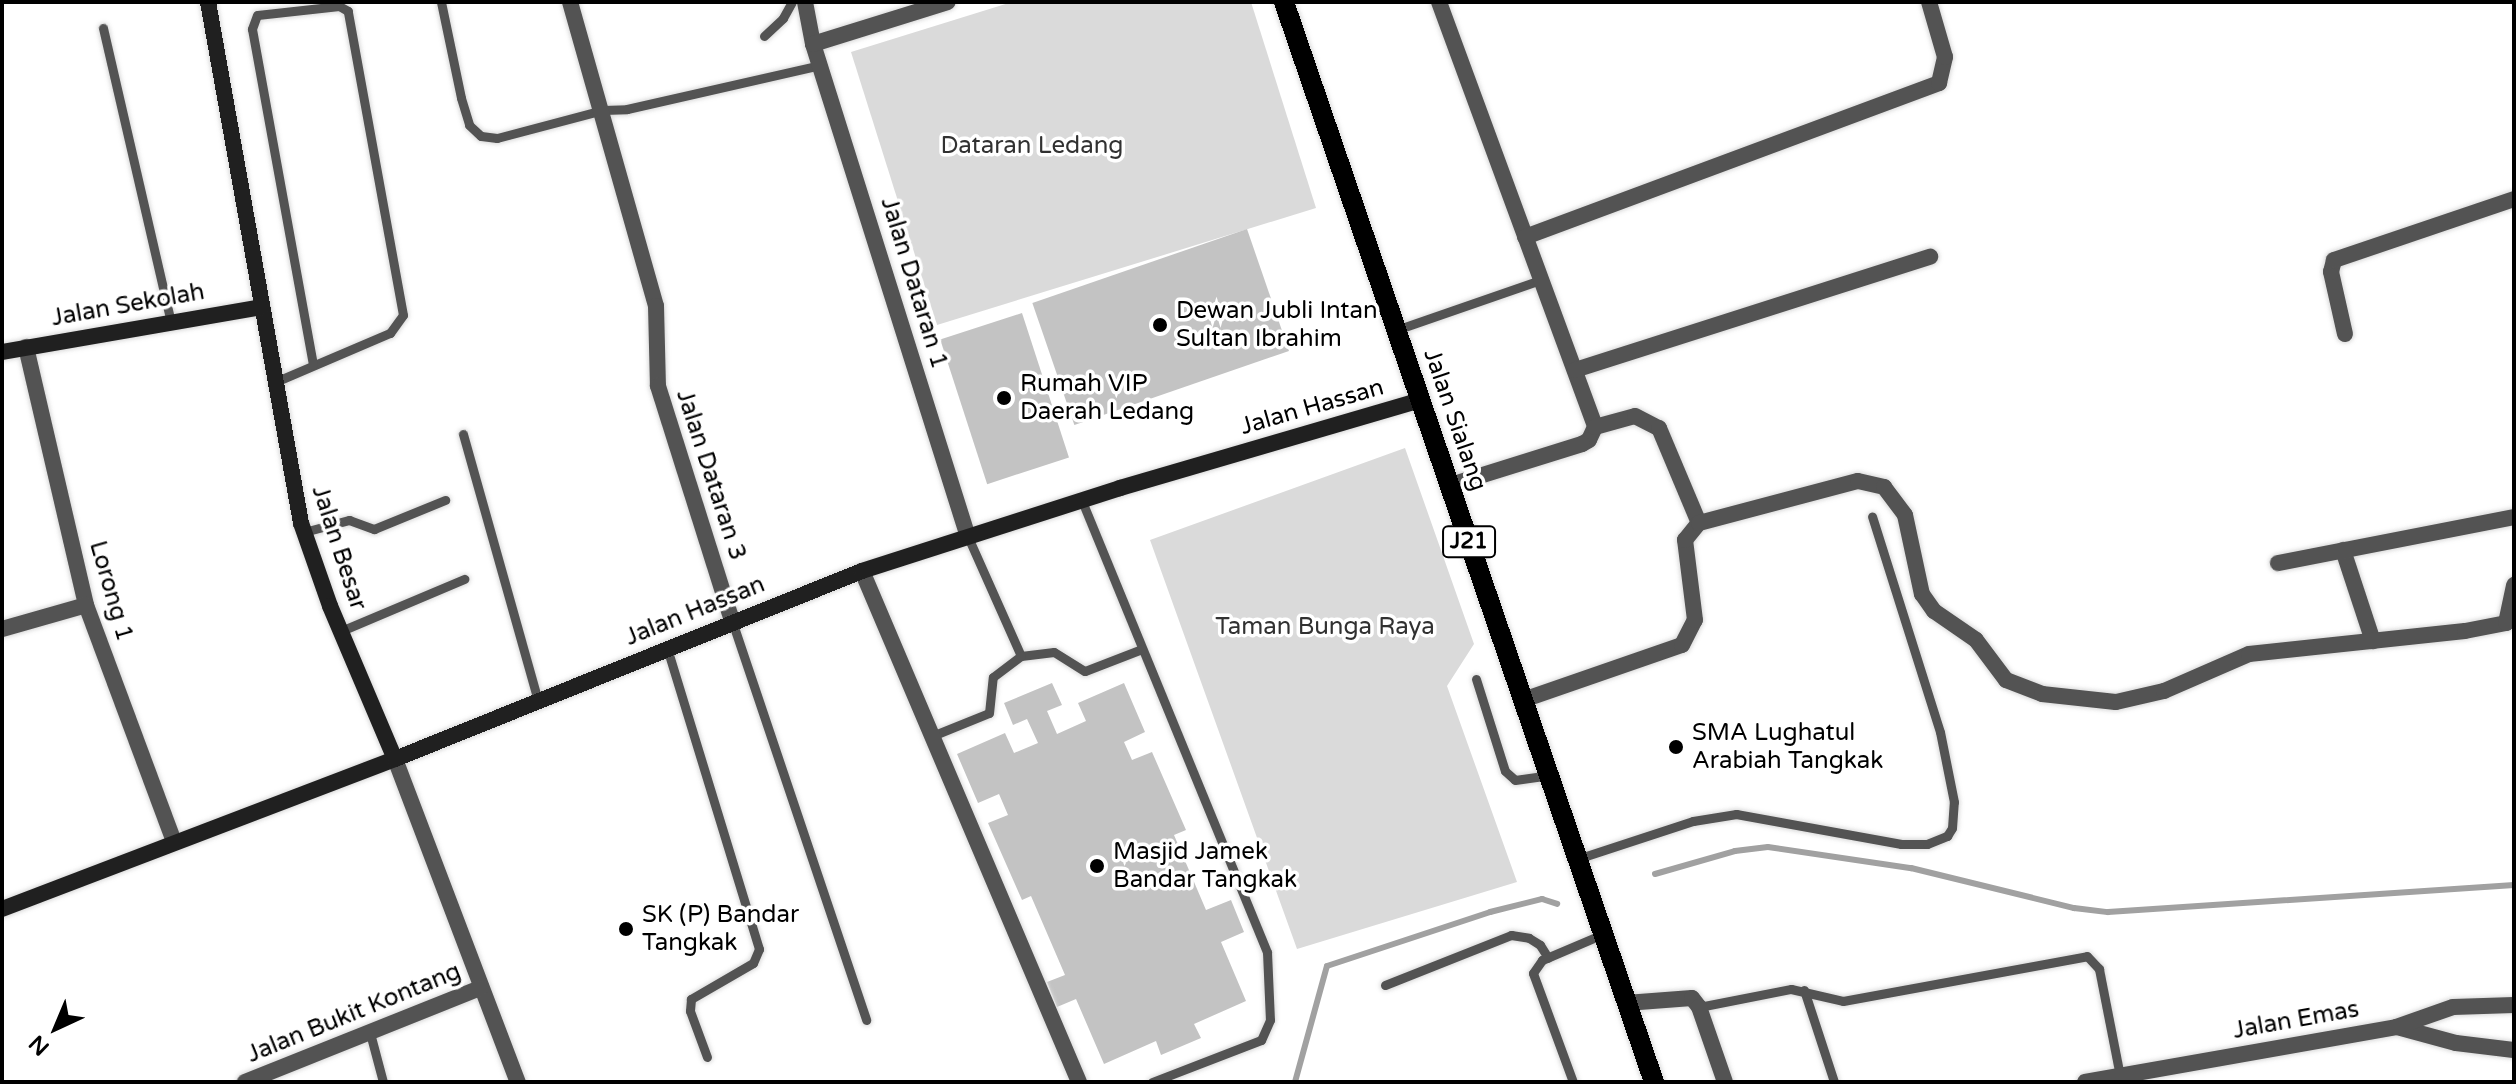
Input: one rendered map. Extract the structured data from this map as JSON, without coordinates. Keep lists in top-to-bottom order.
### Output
{
  "streets": {
    "main road": ["Jalan Sialang", "J21"],
    "street": [
      "Jalan Dataran 1",
      "Jalan Sekolah",
      "Jalan Hassan",
      "Jalan Dataran 3",
      "Jalan Besar",
      "Lorong 1",
      "Jalan Bukit Kontang",
      "Jalan Emas"
    ]
  },
  "crossings": [
    ["Jalan Dataran 1", "Jalan Hassan"],
    ["Jalan Sekolah", "Jalan Besar"],
    ["Jalan Sekolah", "Lorong 1"],
    ["Jalan Hassan", "Jalan Sialang"],
    ["Jalan Hassan", "Jalan Dataran 3"],
    ["Jalan Hassan", "Jalan Besar"],
    ["Jalan Hassan", "Lorong 1"],
    ["Jalan Besar", "Jalan Bukit Kontang"]
  ],
  "parks": ["Dataran Ledang", "Taman Bunga Raya"],
  "places": [
    "Dewan Jubli Intan Sultan Ibrahim",
    "Rumah VIP Daerah Ledang",
    "SMA Lughatul Arabiah Tangkak",
    "Masjid Jamek Bandar Tangkak",
    "SK (P) Bandar Tangkak"
  ],
  "north": "bottom left"
}
